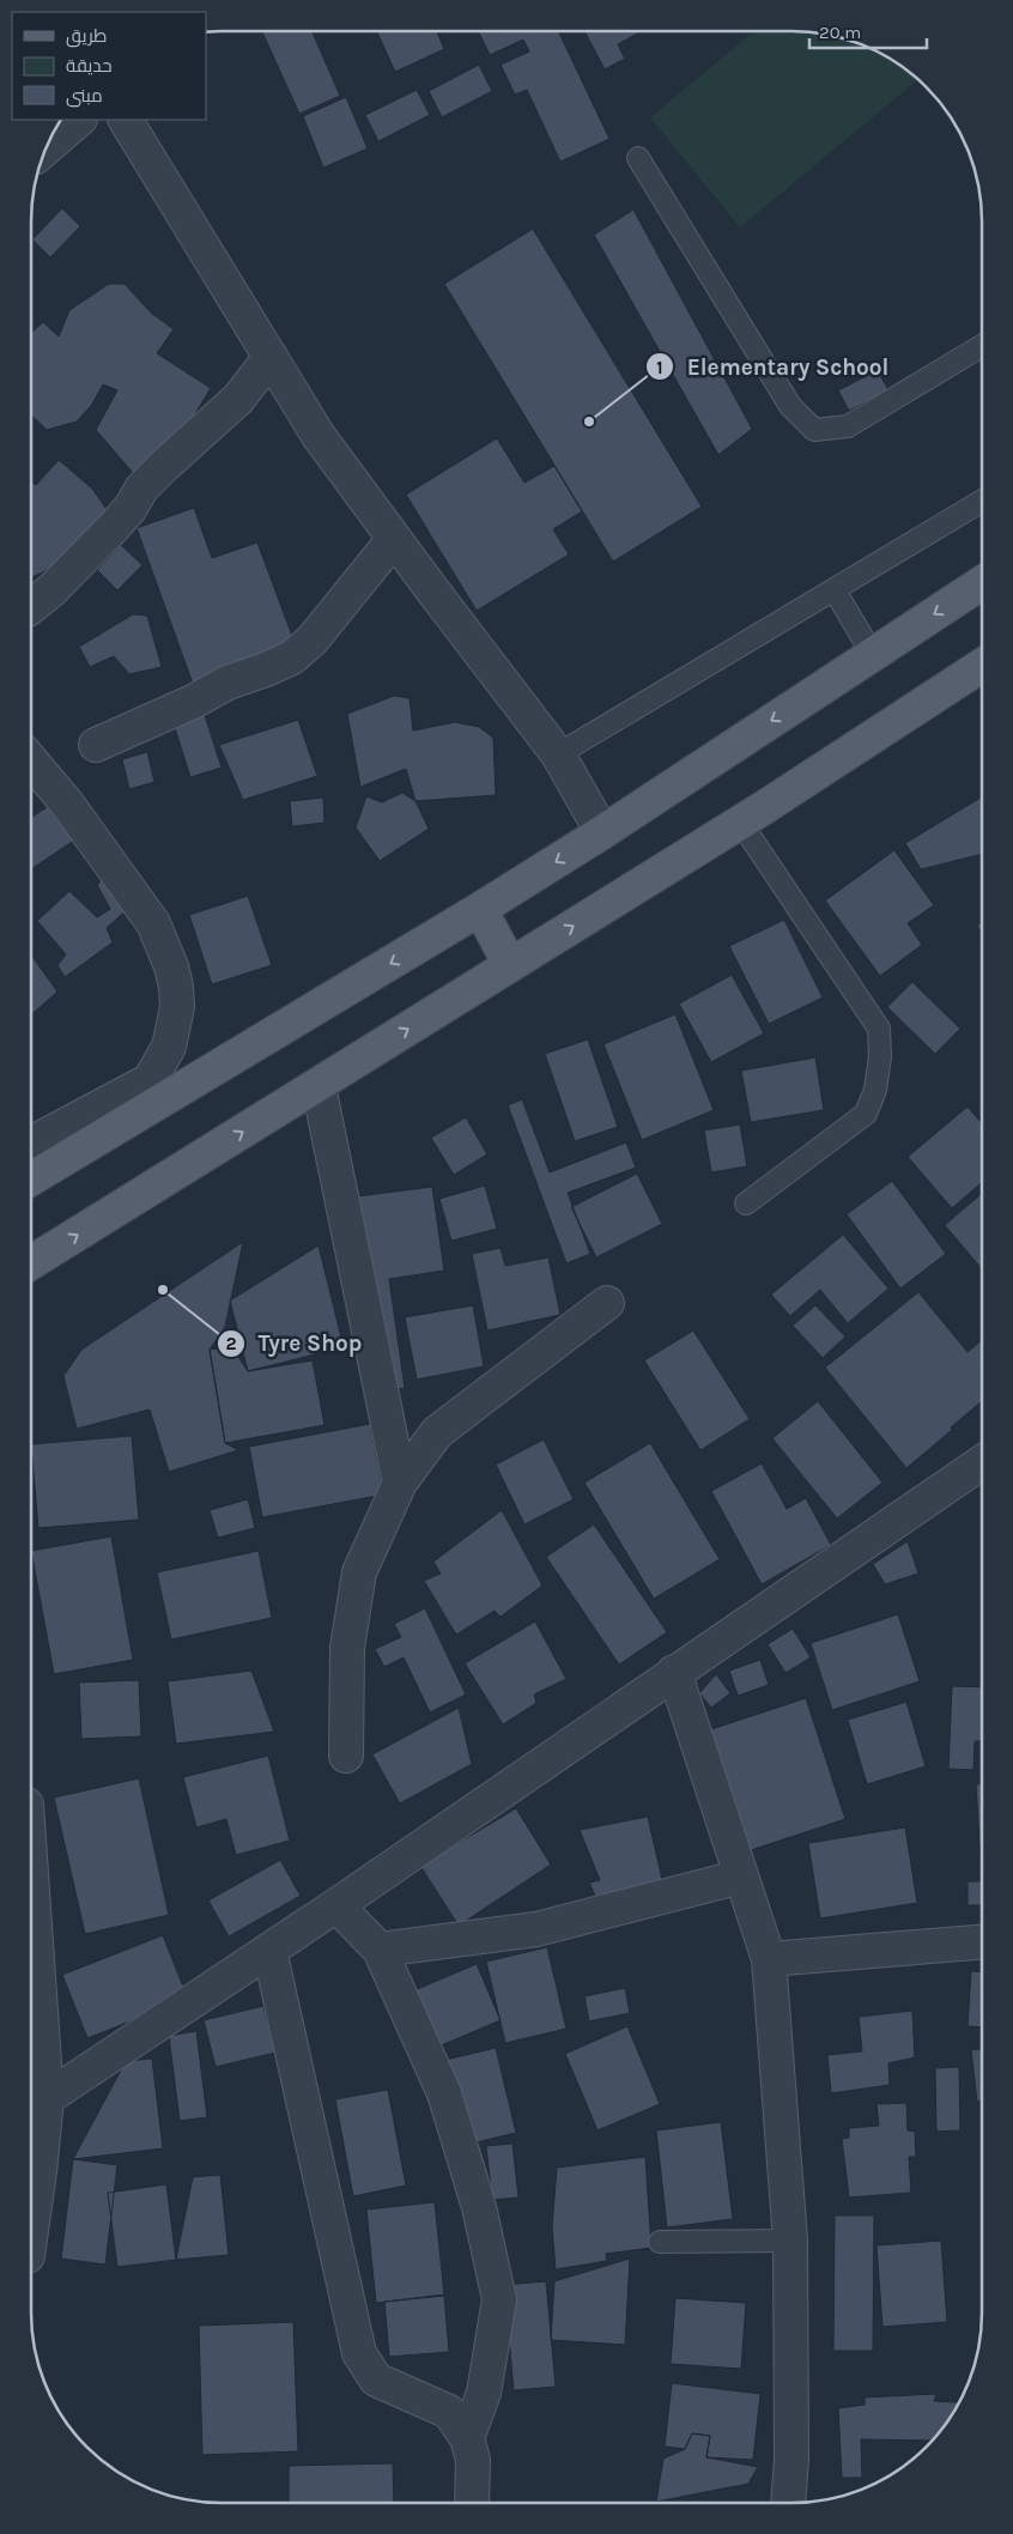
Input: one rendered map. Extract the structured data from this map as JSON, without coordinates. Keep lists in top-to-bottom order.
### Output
{
  "places": ["Elementary School", "Tyre Shop"],
  "legend": ["طريق", "حديقة", "مبنى"],
  "scale_bar": "20 m"
}
